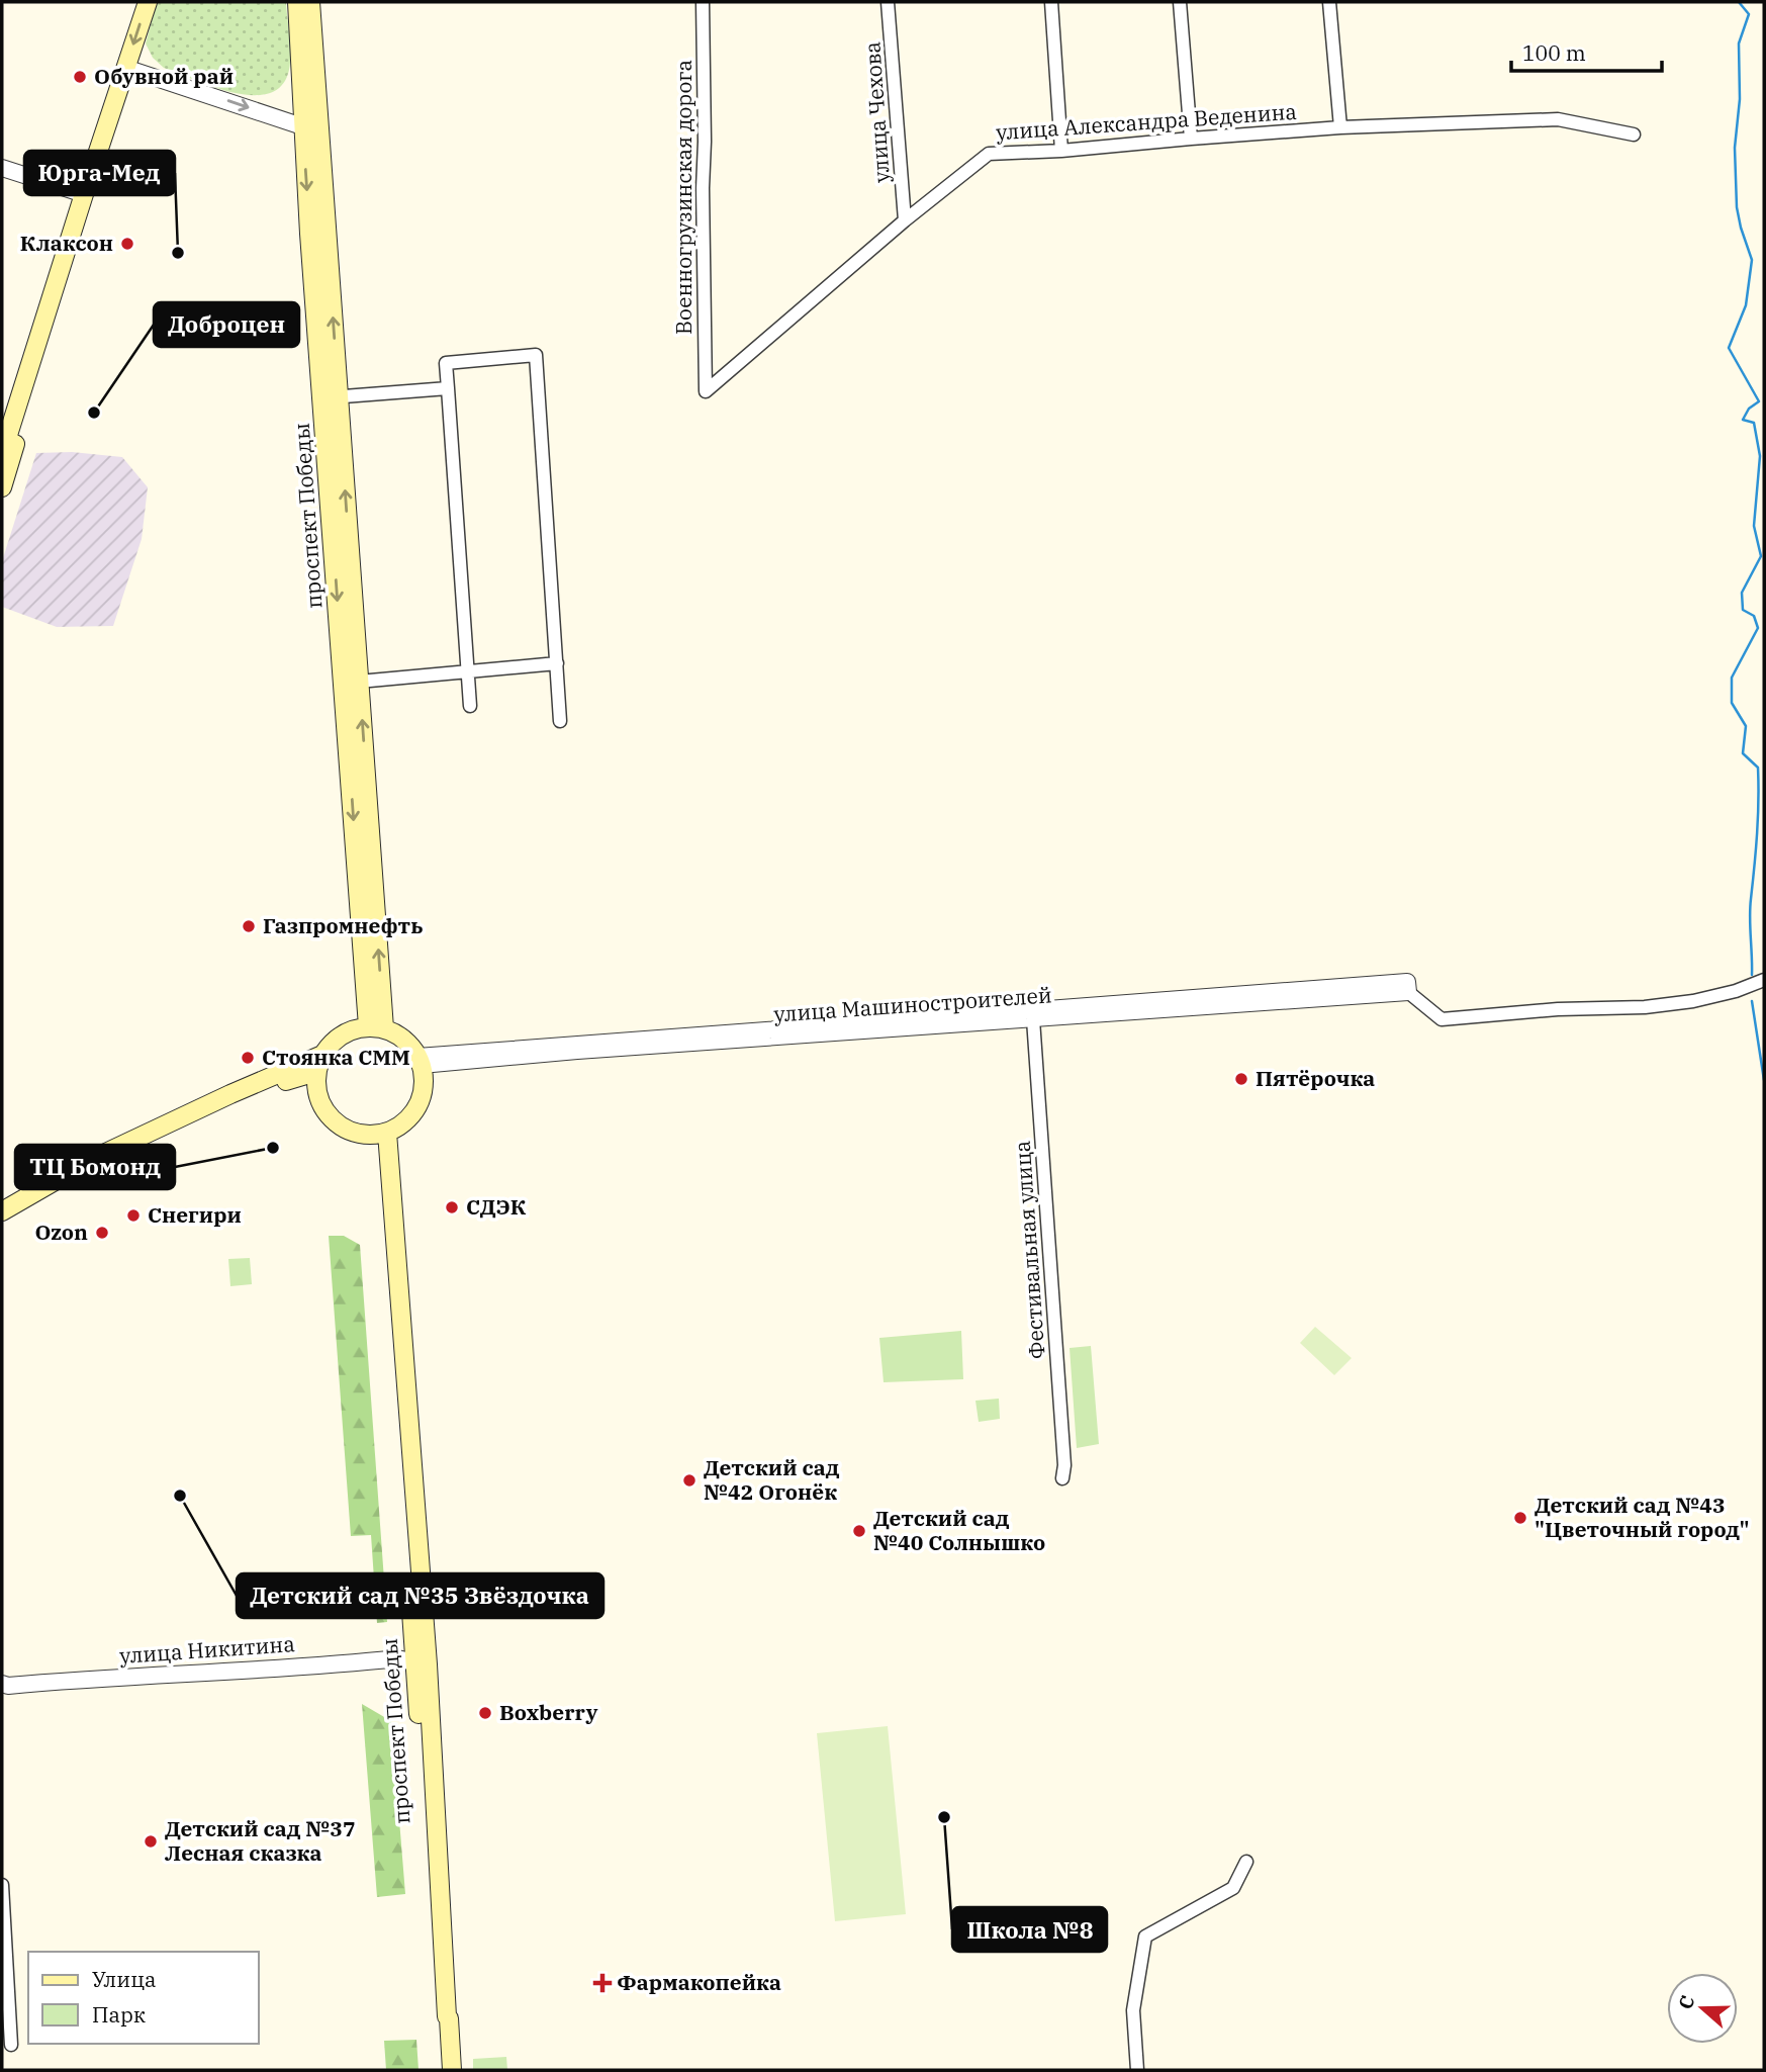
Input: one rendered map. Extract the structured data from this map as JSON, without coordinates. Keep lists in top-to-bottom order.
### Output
{
  "streets": {
    "main road": ["проспект Победы"],
    "street": [
      "улица Чехова",
      "улица Александра Веденина",
      "Военногрузинская дорога",
      "улица Машиностроителей",
      "Фестивальная улица",
      "улица Никитина"
    ]
  },
  "crossings": [
    ["улица Чехова", "улица Александра Веденина"],
    ["улица Александра Веденина", "Военногрузинская дорога"],
    ["проспект Победы", "улица Машиностроителей"],
    ["проспект Победы", "улица Никитина"],
    ["улица Машиностроителей", "Фестивальная улица"]
  ],
  "places": {
    "other": [
      "Обувной рай",
      "Клаксон",
      "Юрга-Мед",
      "Доброцен",
      "Газпромнефть",
      "Стоянка СММ",
      "Пятёрочка",
      "ТЦ Бомонд",
      "СДЭК",
      "Снегири",
      "Ozon",
      "Детский сад №42 Огонёк",
      "Детский сад №35 Звёздочка",
      "Детский сад №43 \"Цветочный город\"",
      "Детский сад №40 Солнышко",
      "Boxberry",
      "Школа №8",
      "Детский сад №37 Лесная сказка"
    ],
    "health": ["Фармакопейка"]
  },
  "legend": ["Улица", "Парк"],
  "scale_bar": "100 m",
  "north": "left"
}
